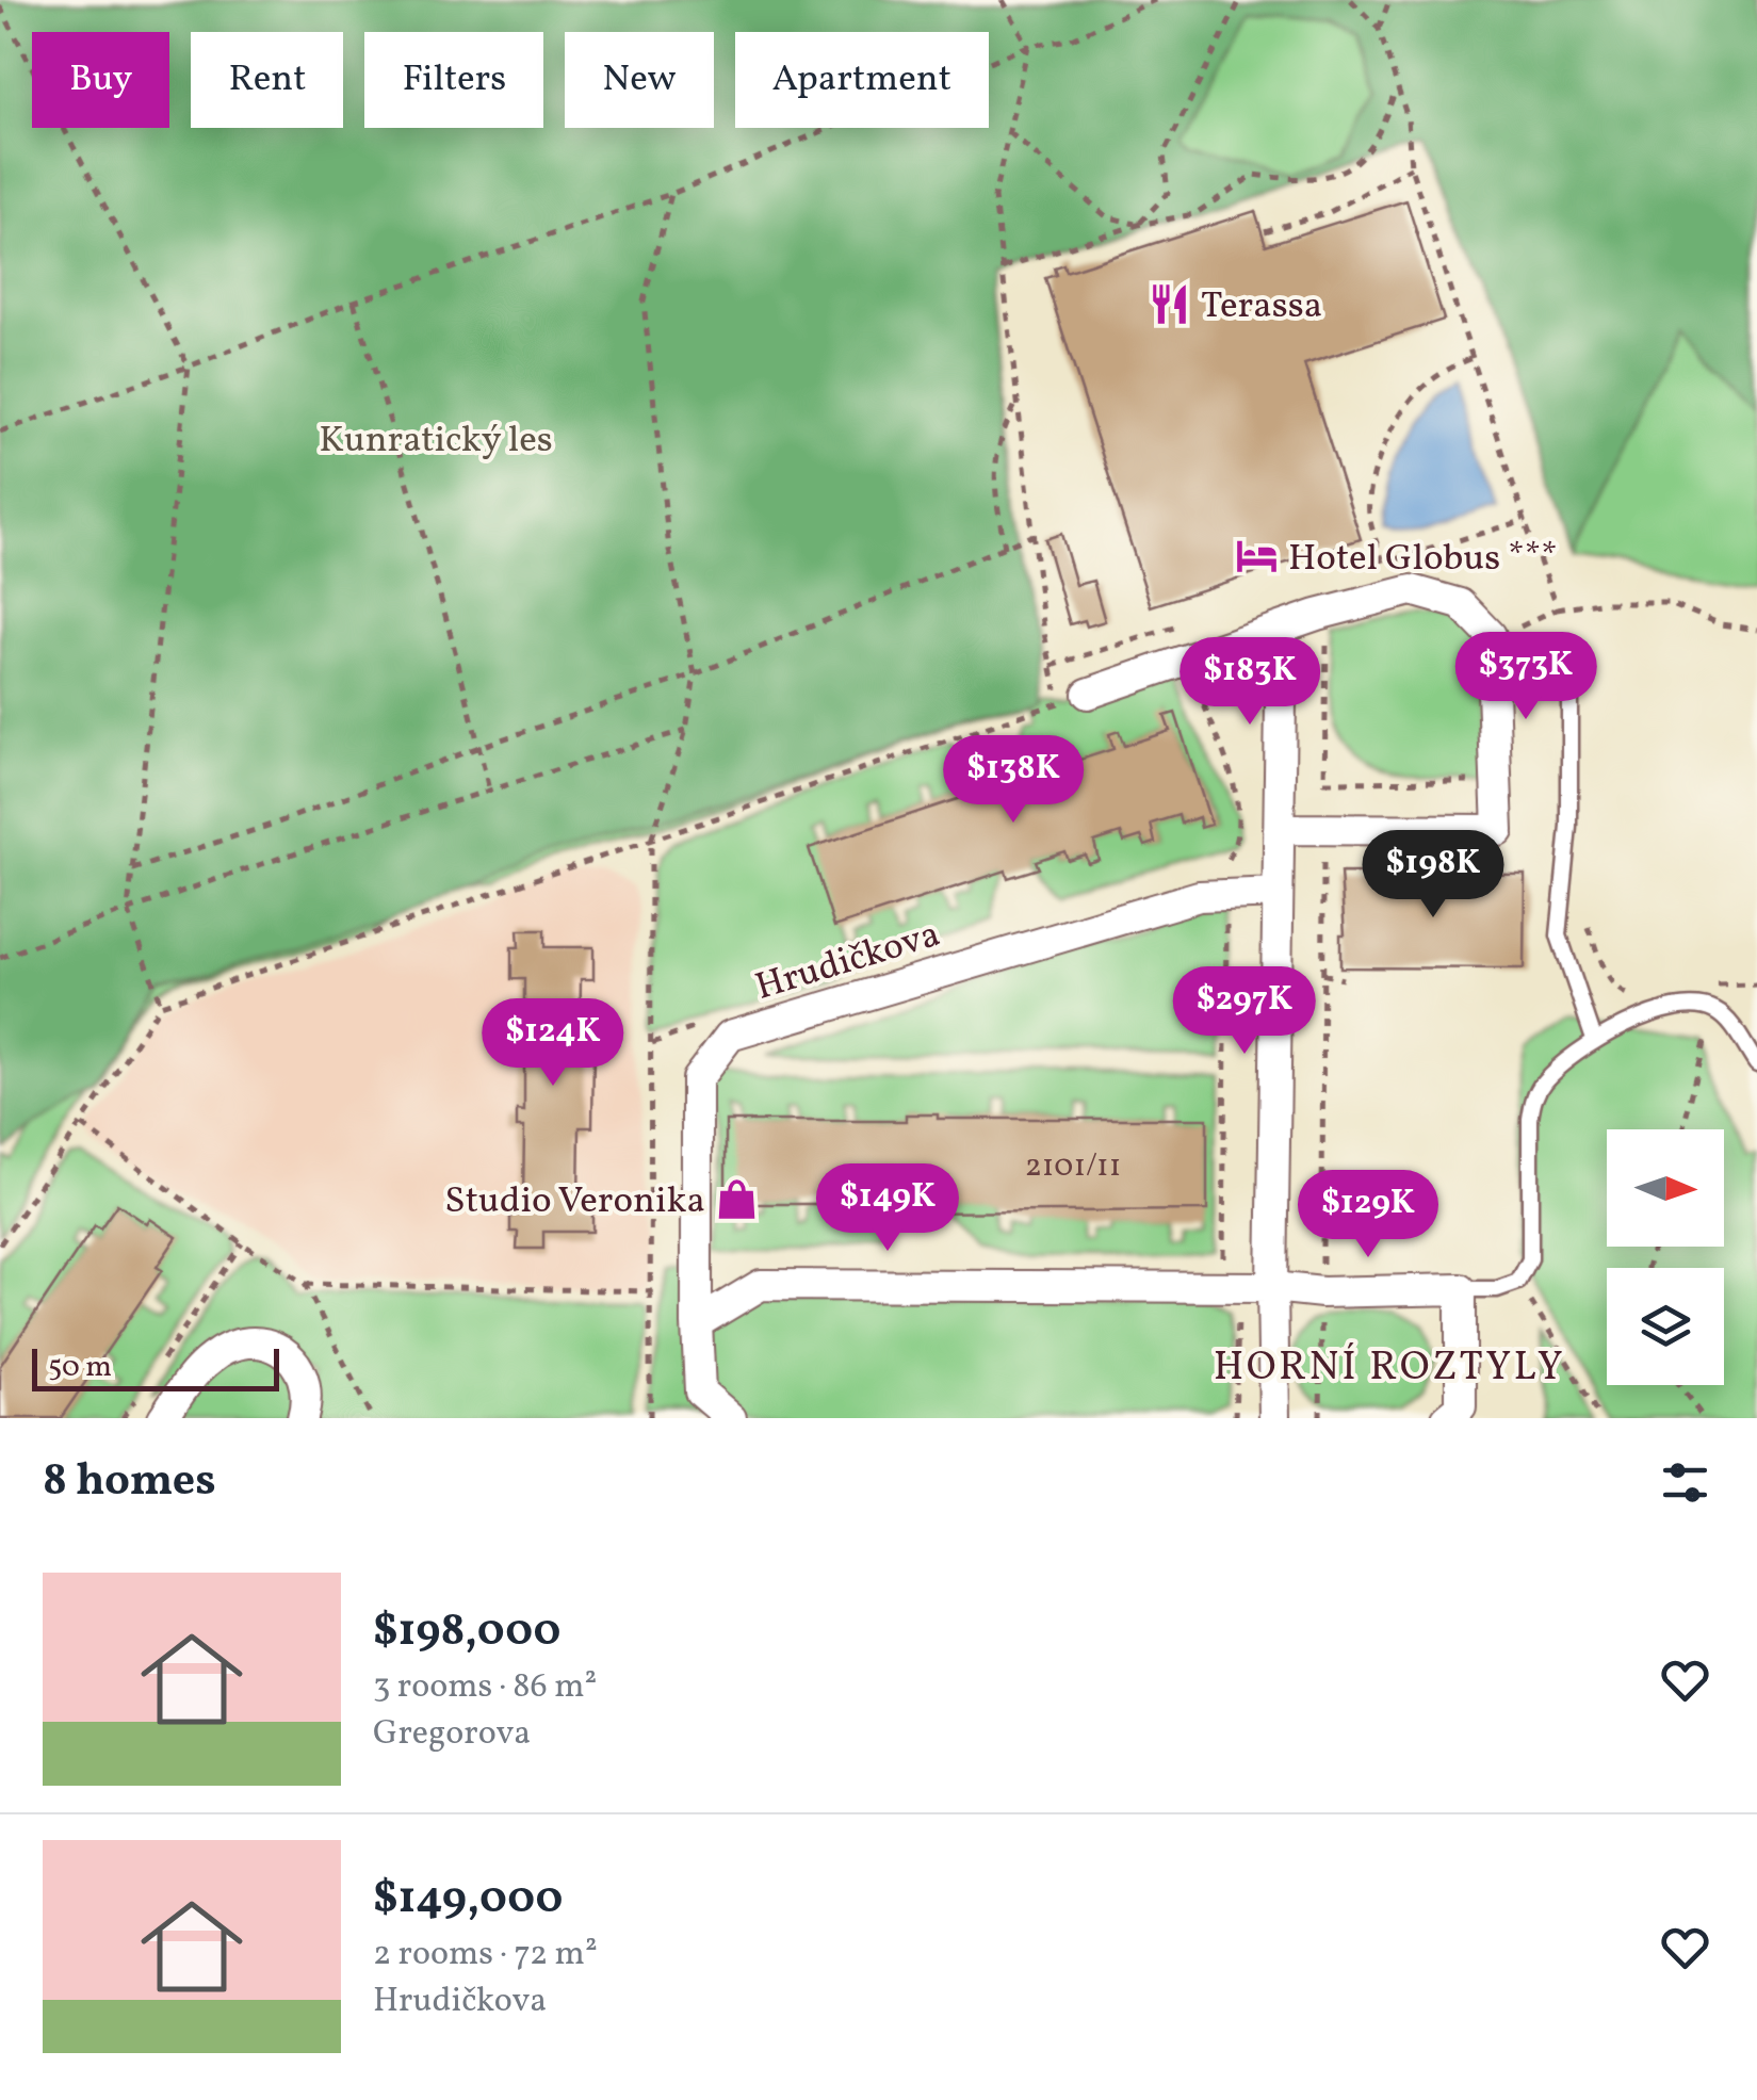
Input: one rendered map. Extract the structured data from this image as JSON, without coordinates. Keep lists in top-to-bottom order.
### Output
{
  "streets": {
    "street": ["Hrudičkova"]
  },
  "districts": ["HORNÍ ROZTYLY"],
  "parks": ["Kunratický les"],
  "places": {
    "restaurant": ["Terassa"],
    "hotel": ["Hotel Globus ***"],
    "shop": ["Studio Veronika"]
  },
  "house_numbers": ["2101/11"],
  "scale_bar": "50 m",
  "north": "right",
  "page": {
    "chip": [
      "Buy",
      "Rent",
      "Filters",
      "New",
      "Apartment"
    ],
    "price": [
      "$373K",
      "$183K",
      "$138K",
      "$198K",
      "$297K",
      "$124K",
      "$149K",
      "$129K"
    ],
    "scale": "50 m",
    "heading": "8 homes",
    "list": [
      {
        "name": "$198,000",
        "note": "3 rooms · 86 m² · Gregorova"
      },
      {
        "name": "$149,000",
        "note": "2 rooms · 72 m² · Hrudičkova"
      }
    ]
  }
}
